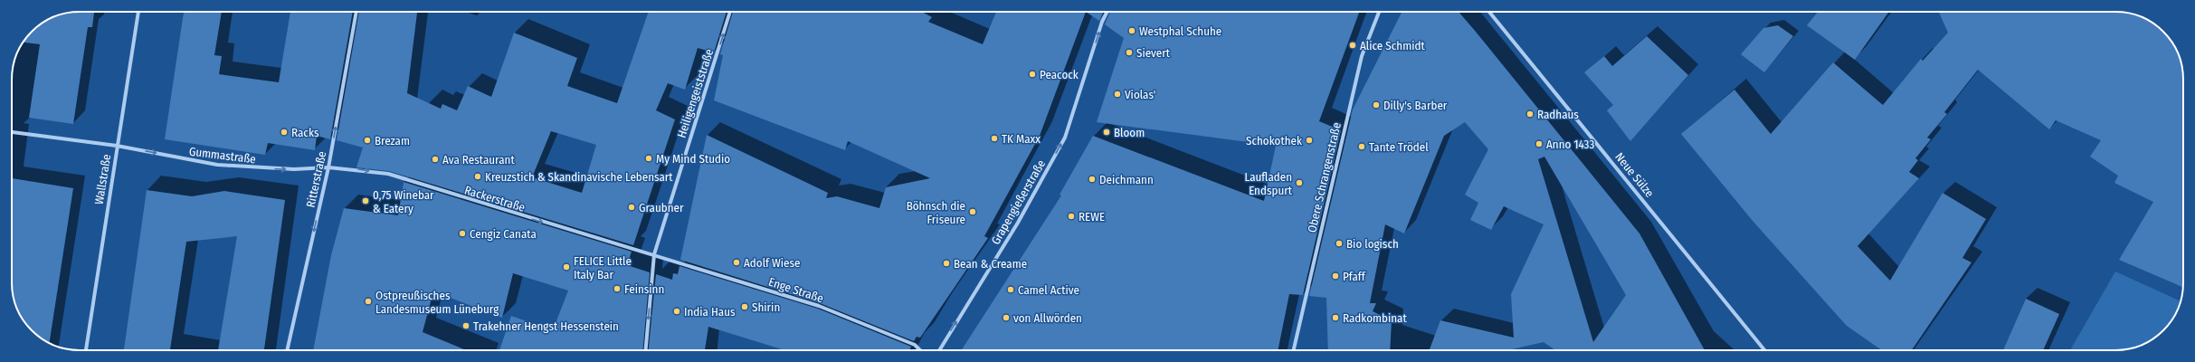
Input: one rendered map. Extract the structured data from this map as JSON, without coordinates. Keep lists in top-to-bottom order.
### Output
{
  "streets": {
    "street": [
      "Heiligengeiststraße",
      "Gummastraße",
      "Neue Sülze",
      "Obere Schrangenstraße",
      "Wallstraße",
      "Ritterstraße",
      "Rackerstraße",
      "Grapengießerstraße",
      "Enge Straße"
    ]
  },
  "crossings": [
    ["Heiligengeiststraße", "Rackerstraße"],
    ["Heiligengeiststraße", "Enge Straße"],
    ["Gummastraße", "Wallstraße"],
    ["Gummastraße", "Ritterstraße"],
    ["Gummastraße", "Rackerstraße"],
    ["Ritterstraße", "Rackerstraße"],
    ["Rackerstraße", "Enge Straße"]
  ],
  "one_way": ["Gummastraße", "Rackerstraße", "Grapengießerstraße"],
  "places": [
    "Westphal Schuhe",
    "Alice Schmidt",
    "Sievert",
    "Peacock",
    "Violas'",
    "Dilly's Barber",
    "Radhaus",
    "Racks",
    "Bloom",
    "TK Maxx",
    "Brezam",
    "Schokothek",
    "Anno 1433",
    "Tante Trödel",
    "My Mind Studio",
    "Ava Restaurant",
    "Kreuzstich & Skandinavische Lebensart",
    "Deichmann",
    "Laufladen Endspurt",
    "0,75 Winebar & Eatery",
    "Graubner",
    "Böhnsch die Friseure",
    "REWE",
    "Cengiz Canata",
    "Bio logisch",
    "Adolf Wiese",
    "Bean & Creame",
    "FELICE Little Italy Bar",
    "Pfaff",
    "Feinsinn",
    "Camel Active",
    "Ostpreußisches Landesmuseum Lüneburg",
    "Shirin",
    "India Haus",
    "von Allwörden",
    "Radkombinat",
    "Trakehner Hengst Hessenstein"
  ]
}
